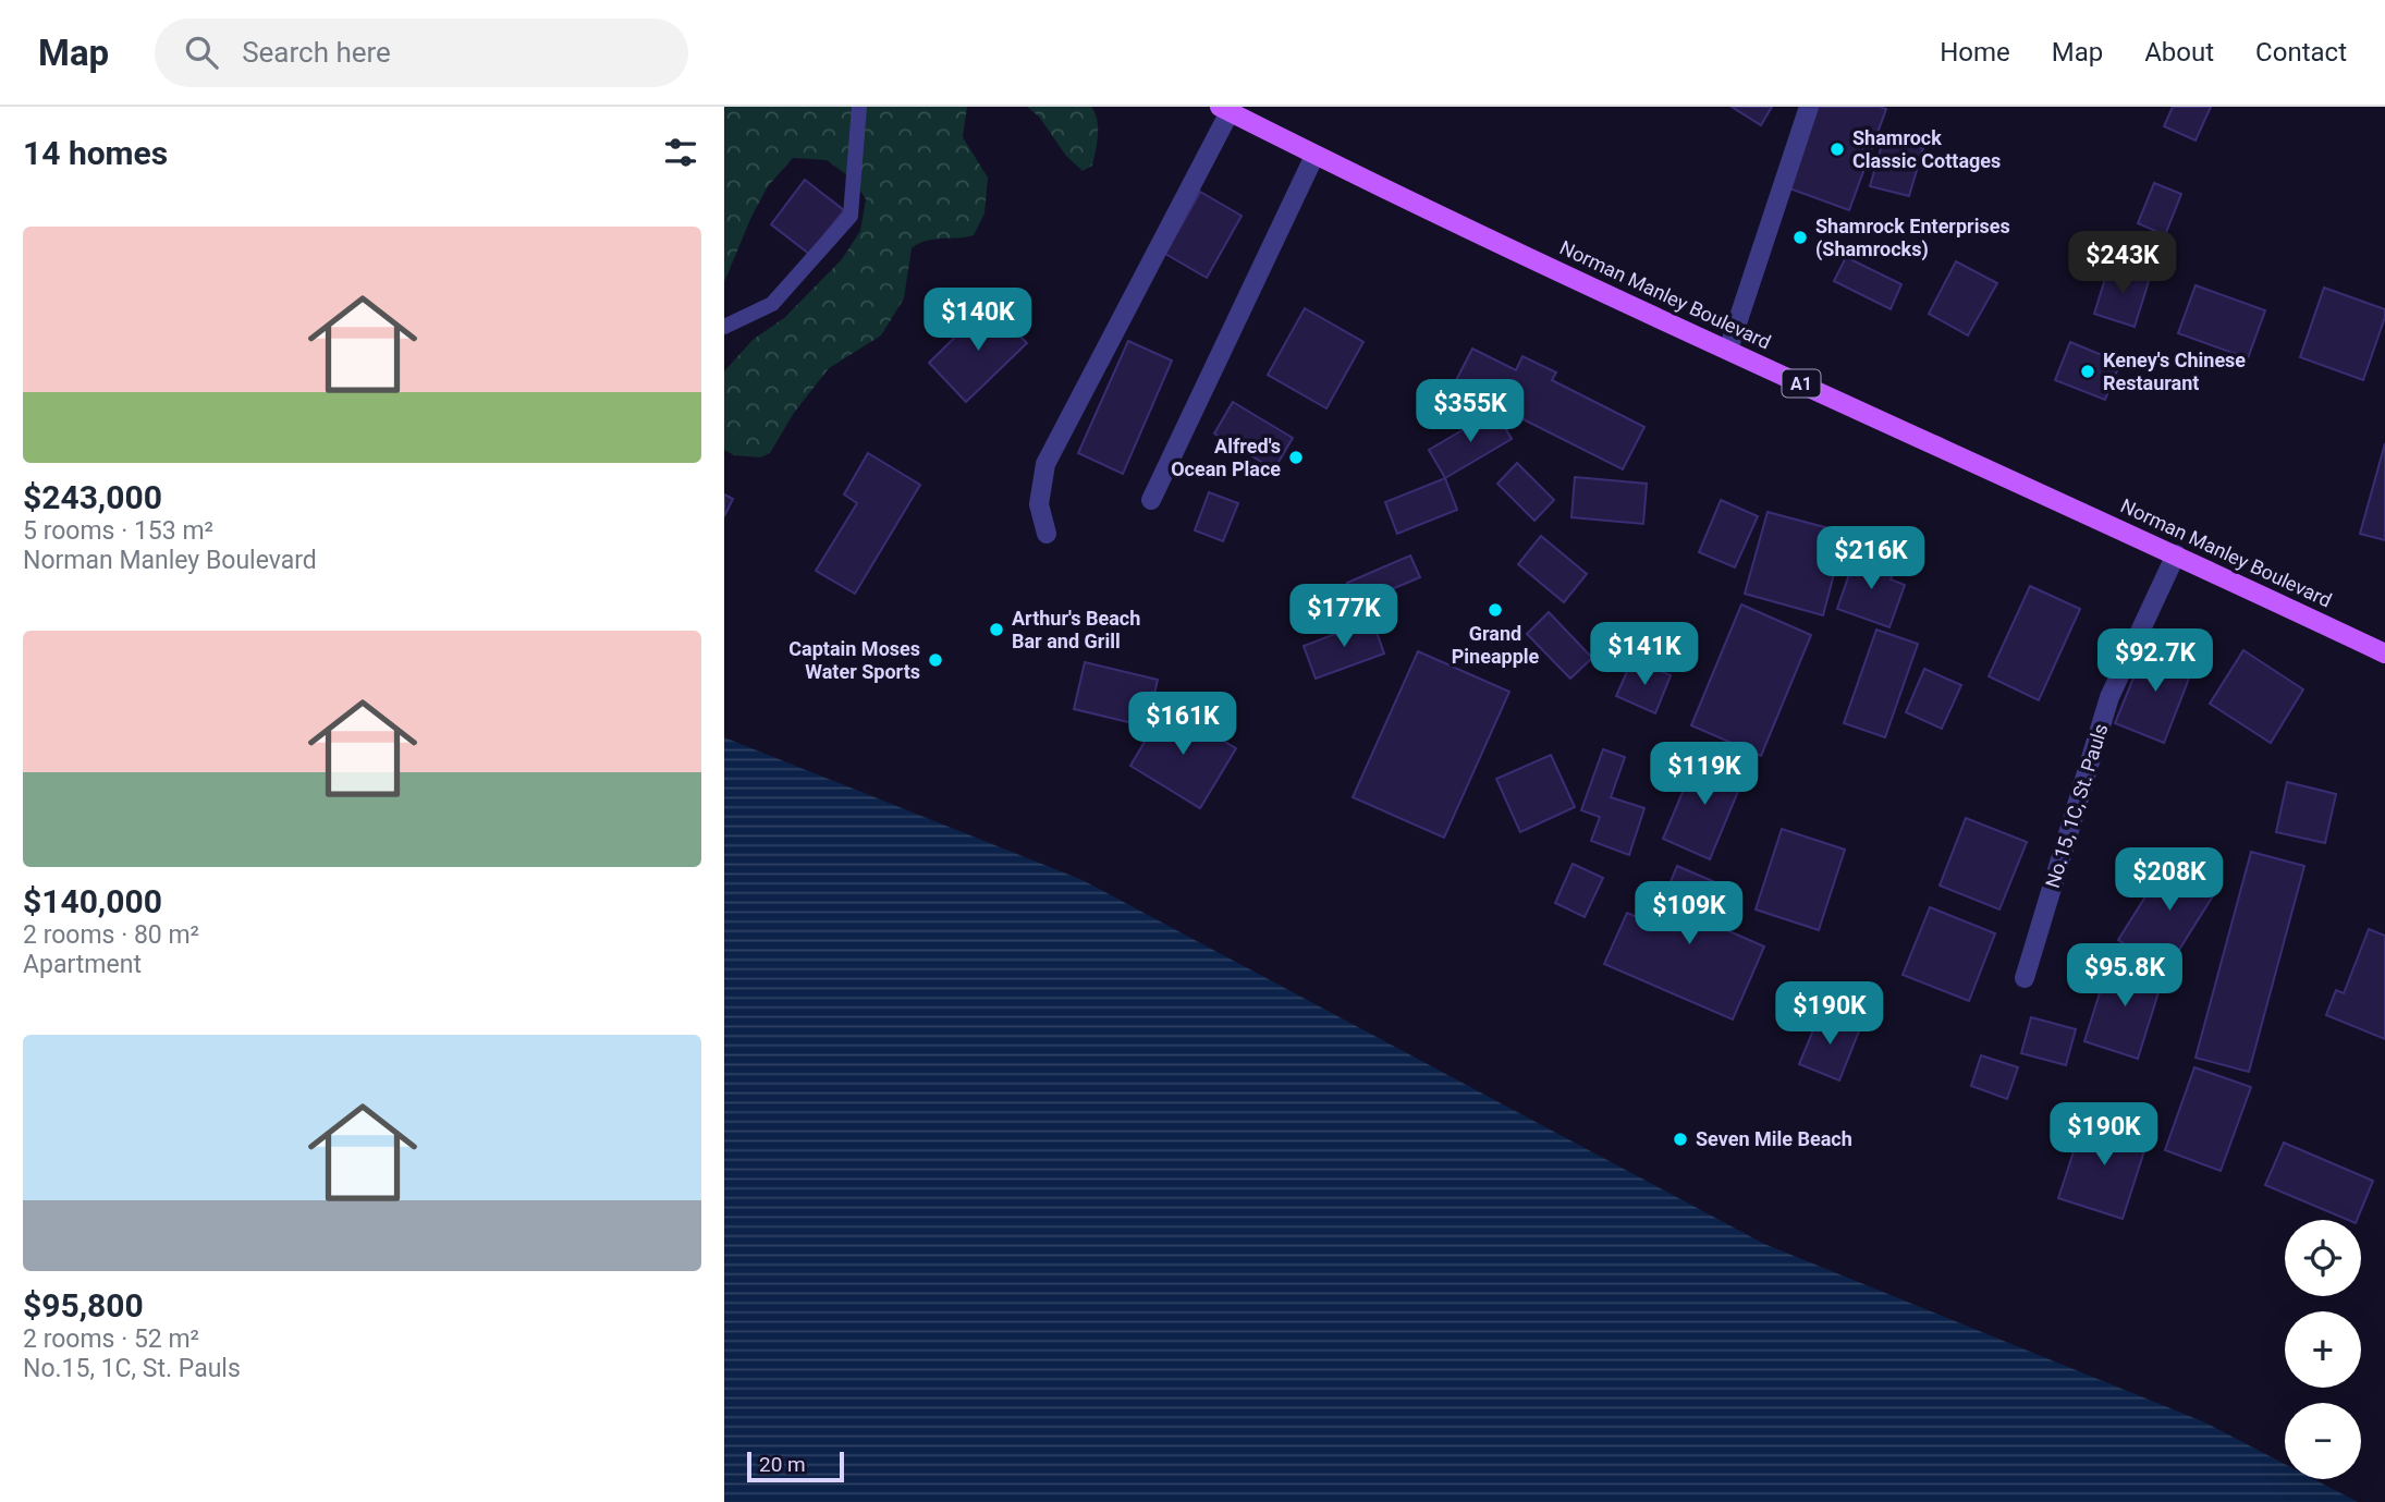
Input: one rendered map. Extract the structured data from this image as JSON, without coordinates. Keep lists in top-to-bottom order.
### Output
{
  "streets": {
    "main road": ["Norman Manley Boulevard", "A1"],
    "street": ["No.15, 1C, St. Pauls"]
  },
  "crossings": [
    ["Norman Manley Boulevard", "No.15, 1C, St. Pauls"]
  ],
  "places": [
    "Shamrock Classic Cottages",
    "Shamrock Enterprises (Shamrocks)",
    "Keney's Chinese Restaurant",
    "Alfred's Ocean Place",
    "Grand Pineapple",
    "Arthur's Beach Bar and Grill",
    "Captain Moses Water Sports",
    "Seven Mile Beach"
  ],
  "scale_bar": "20 m",
  "page": {
    "header": "Map",
    "search": "Search here",
    "nav": [
      "Home",
      "Map",
      "About",
      "Contact"
    ],
    "heading": "14 homes",
    "list": [
      {
        "name": "$243,000",
        "note": "5 rooms · 153 m² · Norman Manley Boulevard"
      },
      {
        "name": "$140,000",
        "note": "2 rooms · 80 m² · Apartment"
      },
      {
        "name": "$95,800",
        "note": "2 rooms · 52 m² · No.15, 1C, St. Pauls"
      }
    ],
    "price": [
      "$243K",
      "$140K",
      "$355K",
      "$216K",
      "$177K",
      "$141K",
      "$92.7K",
      "$161K",
      "$119K",
      "$208K",
      "$109K",
      "$95.8K",
      "$190K",
      "$190K"
    ],
    "map_buttons": ["+", "−"],
    "scale": "20 m"
  }
}
